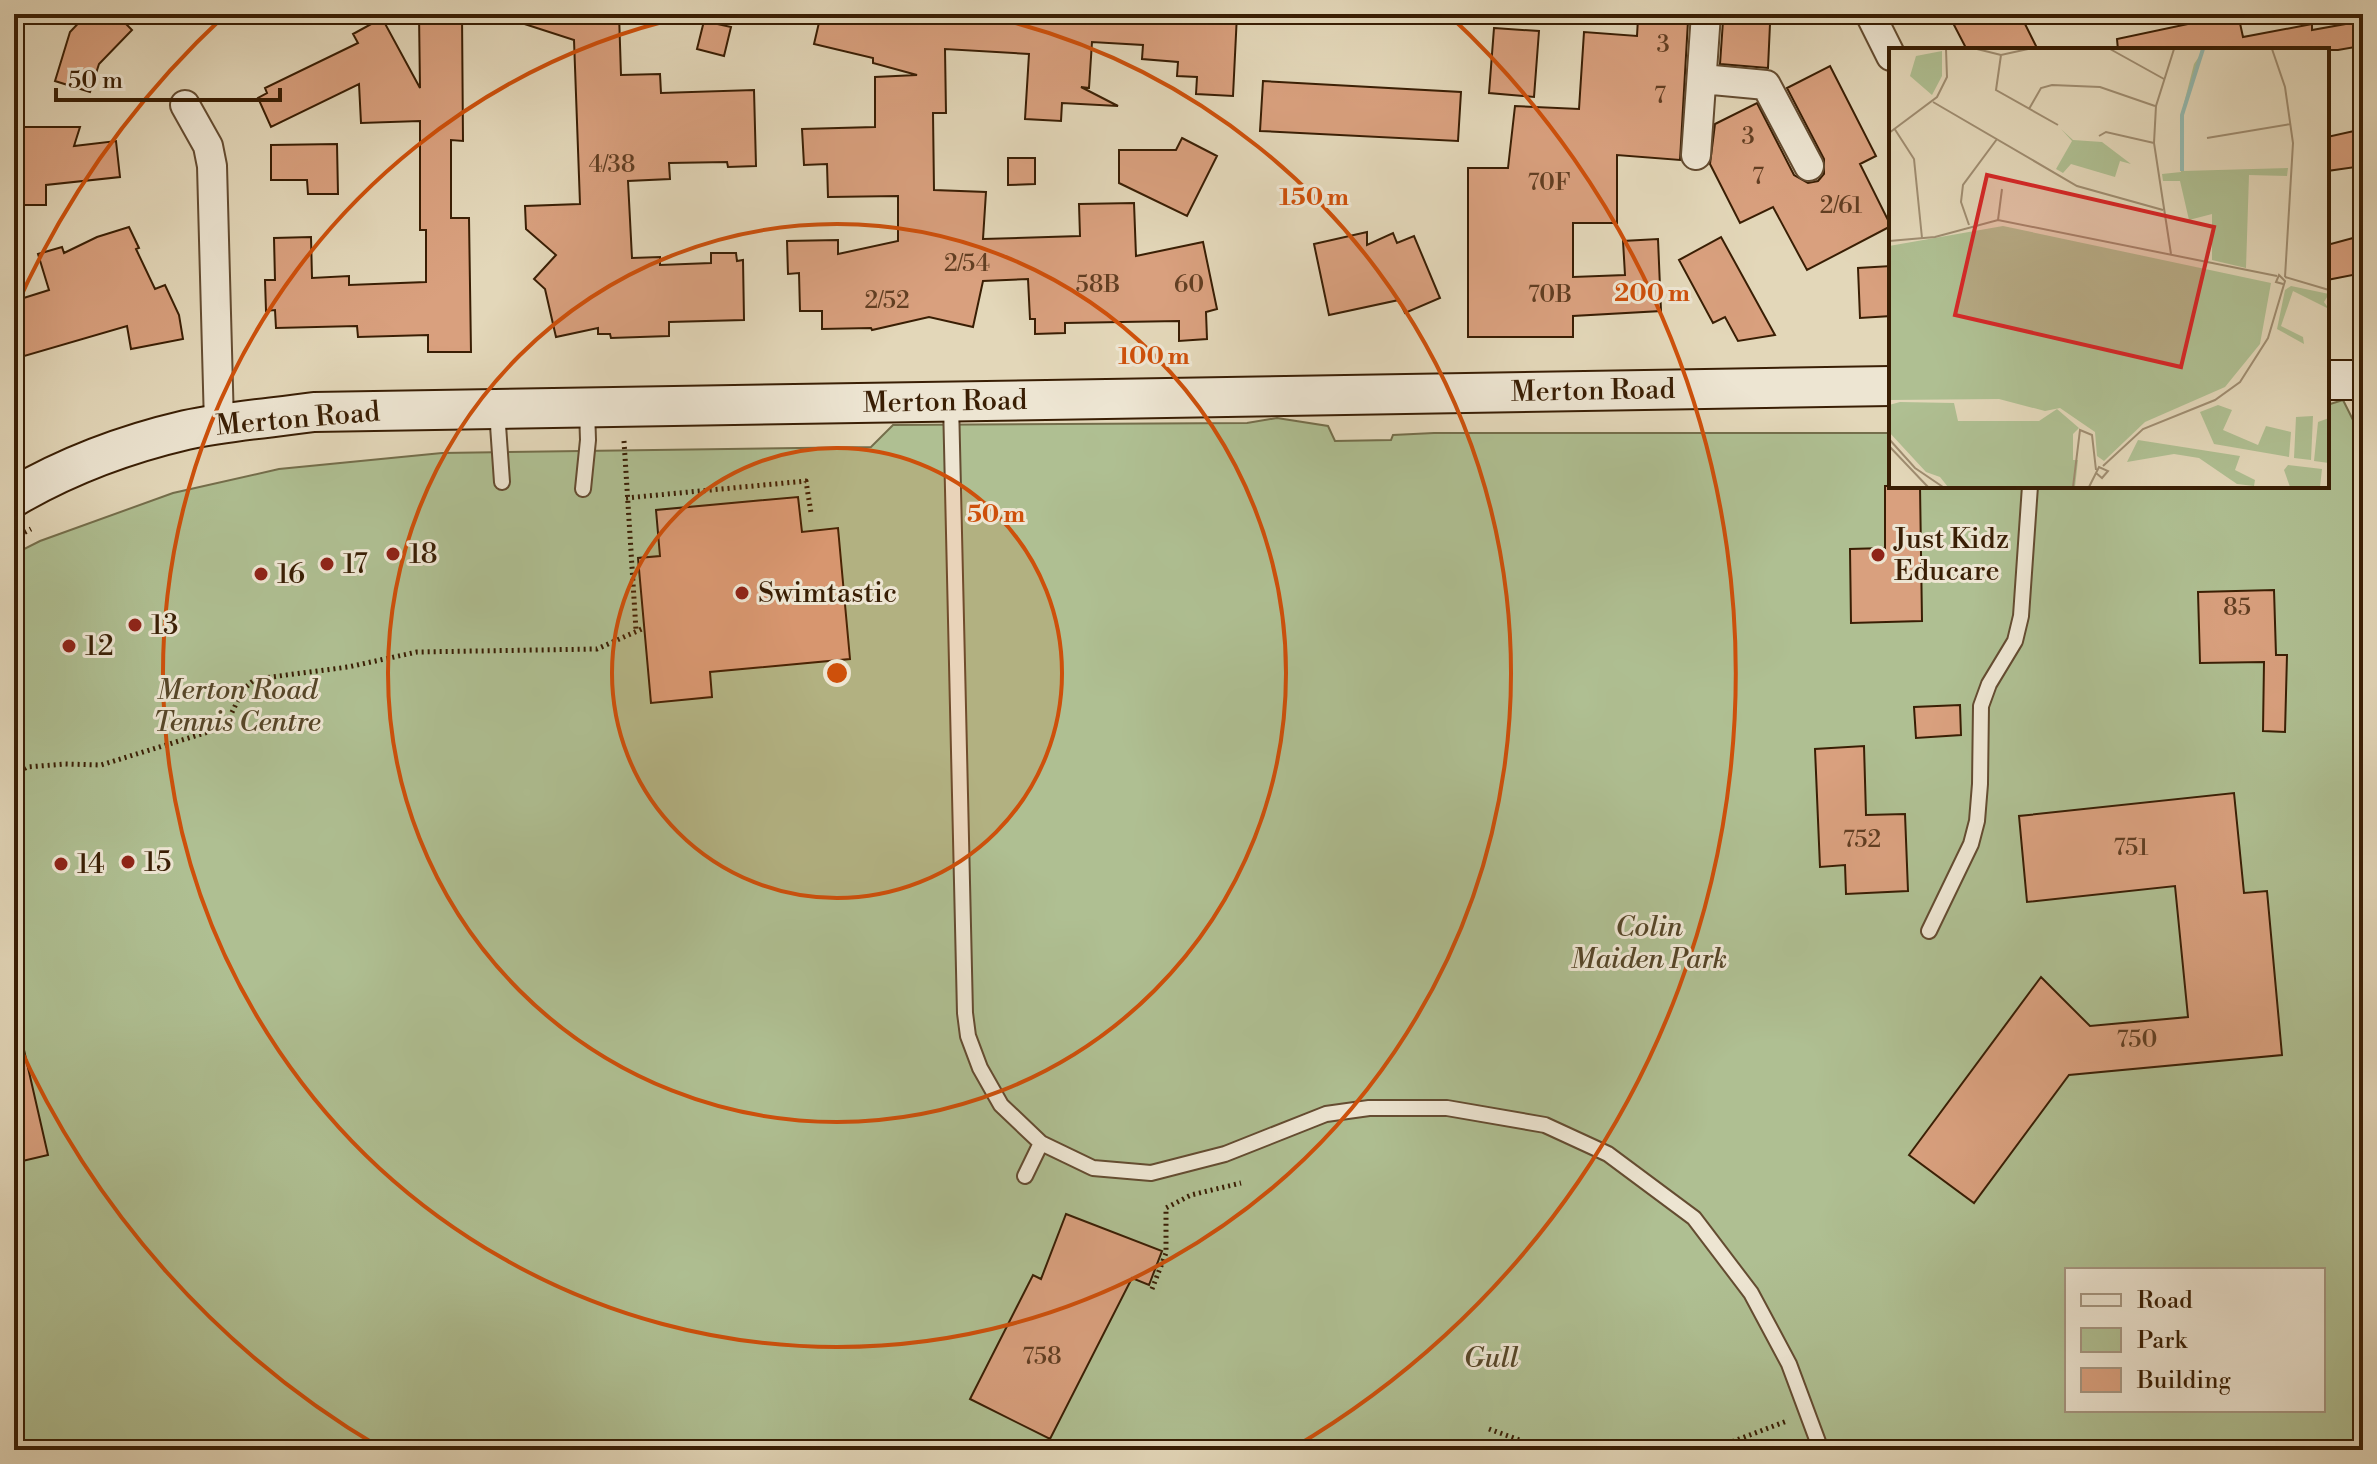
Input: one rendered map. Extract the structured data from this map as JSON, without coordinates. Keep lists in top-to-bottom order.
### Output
{
  "streets": {
    "main road": ["Merton Road"]
  },
  "parks": ["Merton Road Tennis Centre", "Colin Maiden Park", "Gull"],
  "places": [
    "18",
    "Just Kidz Educare",
    "17",
    "16",
    "Swimtastic",
    "13",
    "12",
    "15",
    "14"
  ],
  "house_numbers": [
    "3",
    "7",
    "3",
    "4/38",
    "7",
    "70F",
    "2/61",
    "2/54",
    "58B",
    "60",
    "70B",
    "2/52",
    "85",
    "752",
    "751",
    "750",
    "758"
  ],
  "legend": ["Road", "Park", "Building"],
  "scale_bar": "50 m",
  "rings": [
    "150 m",
    "200 m",
    "100 m",
    "50 m"
  ]
}
